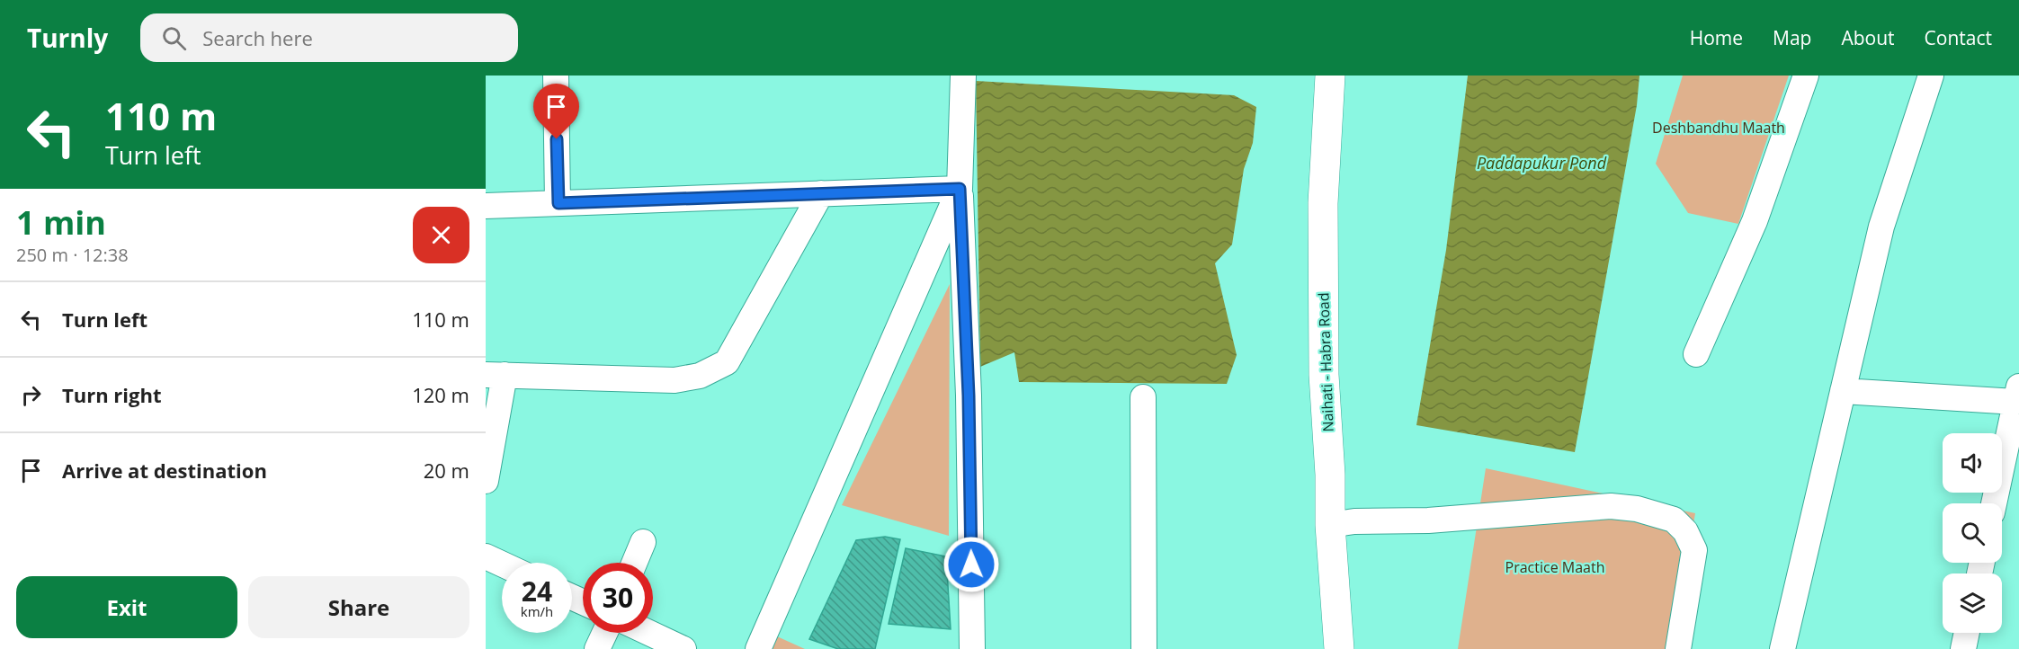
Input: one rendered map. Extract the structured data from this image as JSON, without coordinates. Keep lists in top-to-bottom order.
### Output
{
  "streets": {
    "main road": ["Naihati - Habra Road"]
  },
  "water": ["Paddapukur Pond"],
  "parks": ["Deshbandhu Maath", "Practice Maath"],
  "page": {
    "header": "Turnly",
    "search": "Search here",
    "nav": [
      "Home",
      "Map",
      "About",
      "Contact"
    ],
    "turn": ["110 m", "Turn left"],
    "heading": ["1 min", "250 m · 12:38"],
    "list": [
      {
        "name": "Turn left",
        "value": "110 m"
      },
      {
        "name": "Turn right",
        "value": "120 m"
      },
      {
        "name": "Arrive at destination",
        "value": "20 m"
      }
    ],
    "speed": "24 km/h",
    "limit": "30",
    "buttons": ["Exit", "Share"]
  }
}
